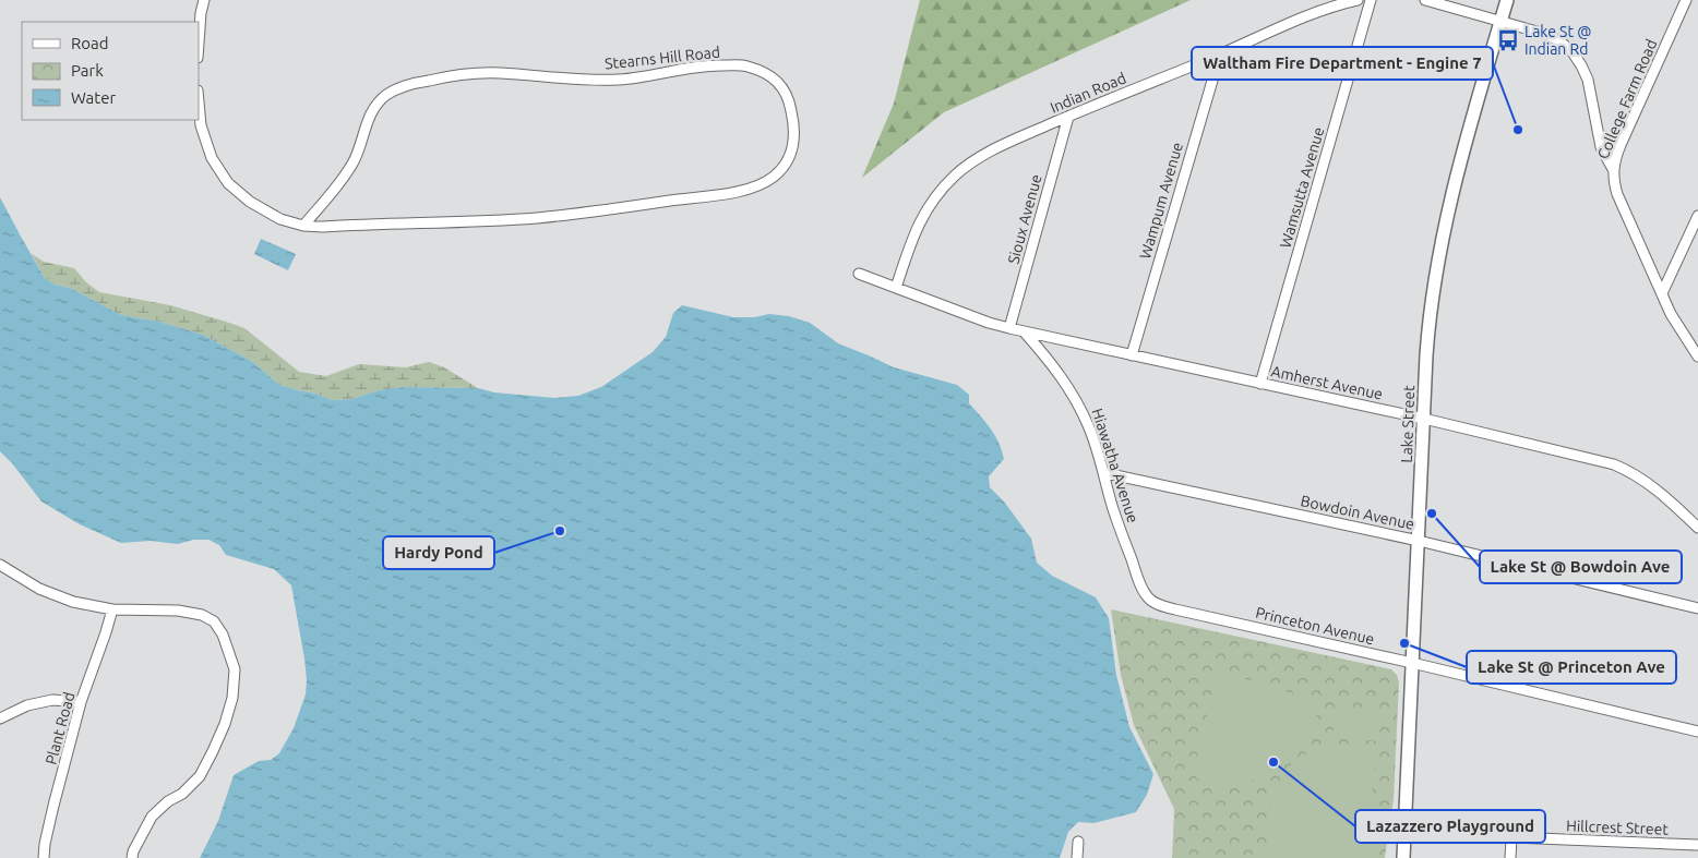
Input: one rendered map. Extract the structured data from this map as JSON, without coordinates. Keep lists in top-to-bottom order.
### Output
{
  "streets": {
    "street": [
      "Stearns Hill Road",
      "Indian Road",
      "College Farm Road",
      "Wamsutta Avenue",
      "Wampum Avenue",
      "Sioux Avenue",
      "Amherst Avenue",
      "Lake Street",
      "Hiawatha Avenue",
      "Bowdoin Avenue",
      "Princeton Avenue",
      "Plant Road",
      "Hillcrest Street"
    ]
  },
  "crossings": [
    ["Indian Road", "Wampum Avenue"],
    ["Indian Road", "Sioux Avenue"],
    ["Wamsutta Avenue", "Amherst Avenue"],
    ["Wampum Avenue", "Amherst Avenue"],
    ["Amherst Avenue", "Lake Street"],
    ["Amherst Avenue", "Hiawatha Avenue"],
    ["Lake Street", "Bowdoin Avenue"],
    ["Lake Street", "Princeton Avenue"],
    ["Lake Street", "Hillcrest Street"],
    ["Hiawatha Avenue", "Bowdoin Avenue"],
    ["Hiawatha Avenue", "Princeton Avenue"]
  ],
  "places": {
    "bus stop": ["Lake St @ Indian Rd"],
    "other": [
      "Waltham Fire Department - Engine 7",
      "Lake St @ Bowdoin Ave",
      "Hardy Pond",
      "Lake St @ Princeton Ave",
      "Lazazzero Playground"
    ]
  },
  "legend": ["Road", "Park", "Water"]
}
